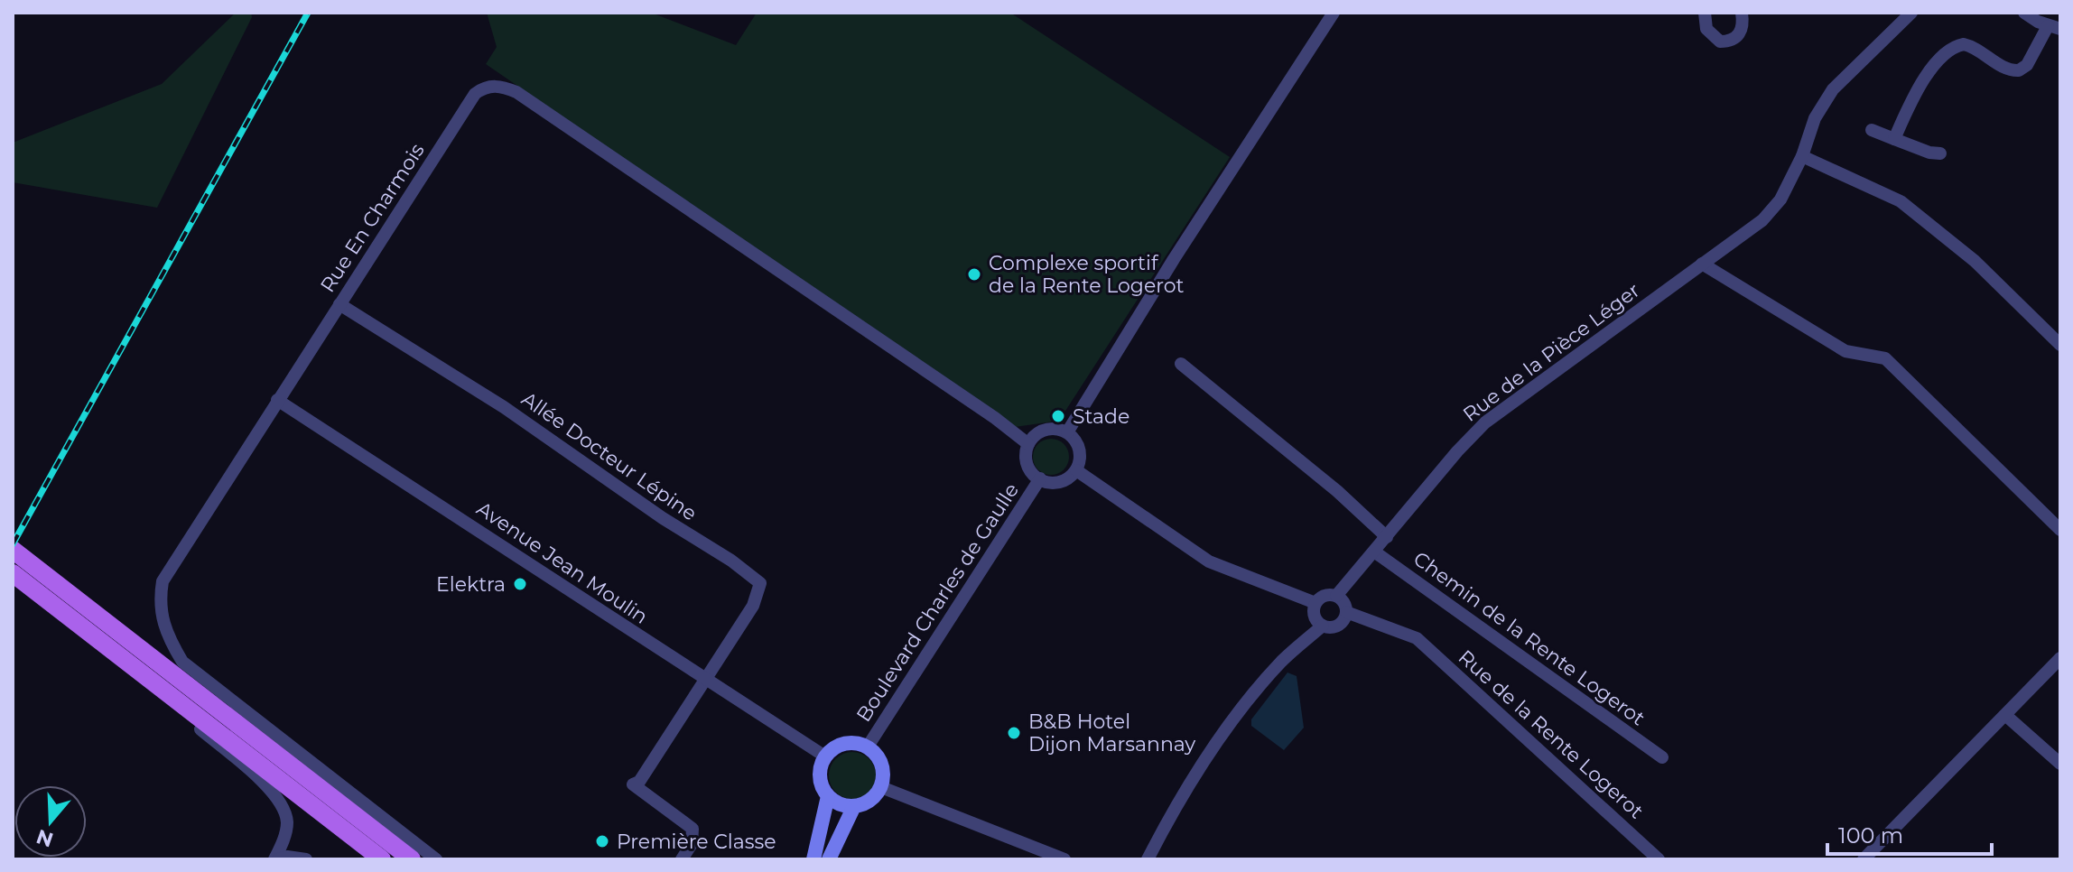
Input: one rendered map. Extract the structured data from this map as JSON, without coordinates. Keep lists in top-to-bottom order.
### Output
{
  "streets": {
    "street": [
      "Rue En Charmois",
      "Rue de la Pièce Léger",
      "Allée Docteur Lépine",
      "Avenue Jean Moulin",
      "Boulevard Charles de Gaulle",
      "Chemin de la Rente Logerot",
      "Rue de la Rente Logerot"
    ]
  },
  "crossings": [
    ["Rue En Charmois", "Allée Docteur Lépine"],
    ["Rue En Charmois", "Avenue Jean Moulin"],
    ["Rue En Charmois", "Boulevard Charles de Gaulle"],
    ["Rue de la Pièce Léger", "Chemin de la Rente Logerot"],
    ["Rue de la Pièce Léger", "Rue de la Rente Logerot"],
    ["Allée Docteur Lépine", "Avenue Jean Moulin"],
    ["Avenue Jean Moulin", "Boulevard Charles de Gaulle"]
  ],
  "places": [
    "Complexe sportif de la Rente Logerot",
    "Stade",
    "Elektra",
    "B&B Hotel Dijon Marsannay",
    "Première Classe"
  ],
  "scale_bar": "100 m",
  "north": "bottom"
}
